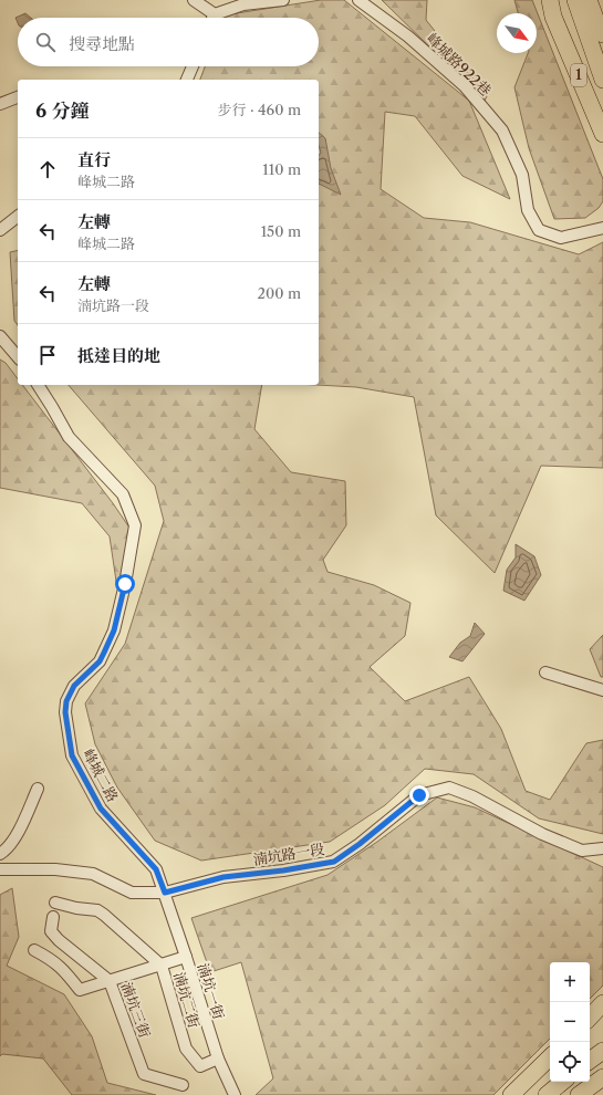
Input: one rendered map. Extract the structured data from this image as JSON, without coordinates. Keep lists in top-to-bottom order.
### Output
{
  "streets": {
    "highway": ["1"],
    "street": [
      "峰城路922巷",
      "峰城二路",
      "湳坑路一段",
      "湳坑一街",
      "湳坑二街",
      "湳坑三街"
    ]
  },
  "crossings": [
    ["峰城二路", "湳坑路一段"],
    ["峰城二路", "湳坑一街"],
    ["湳坑路一段", "湳坑一街"],
    ["湳坑一街", "湳坑二街"]
  ],
  "north": "bottom right",
  "page": {
    "search": "搜尋地點",
    "heading": ["6 分鐘", "步行 · 460 m"],
    "list": [
      ["直行", "峰城二路", "110 m"],
      ["左轉", "峰城二路", "150 m"],
      ["左轉", "湳坑路一段", "200 m"],
      "抵達目的地"
    ],
    "map_buttons": ["+", "−"]
  }
}
